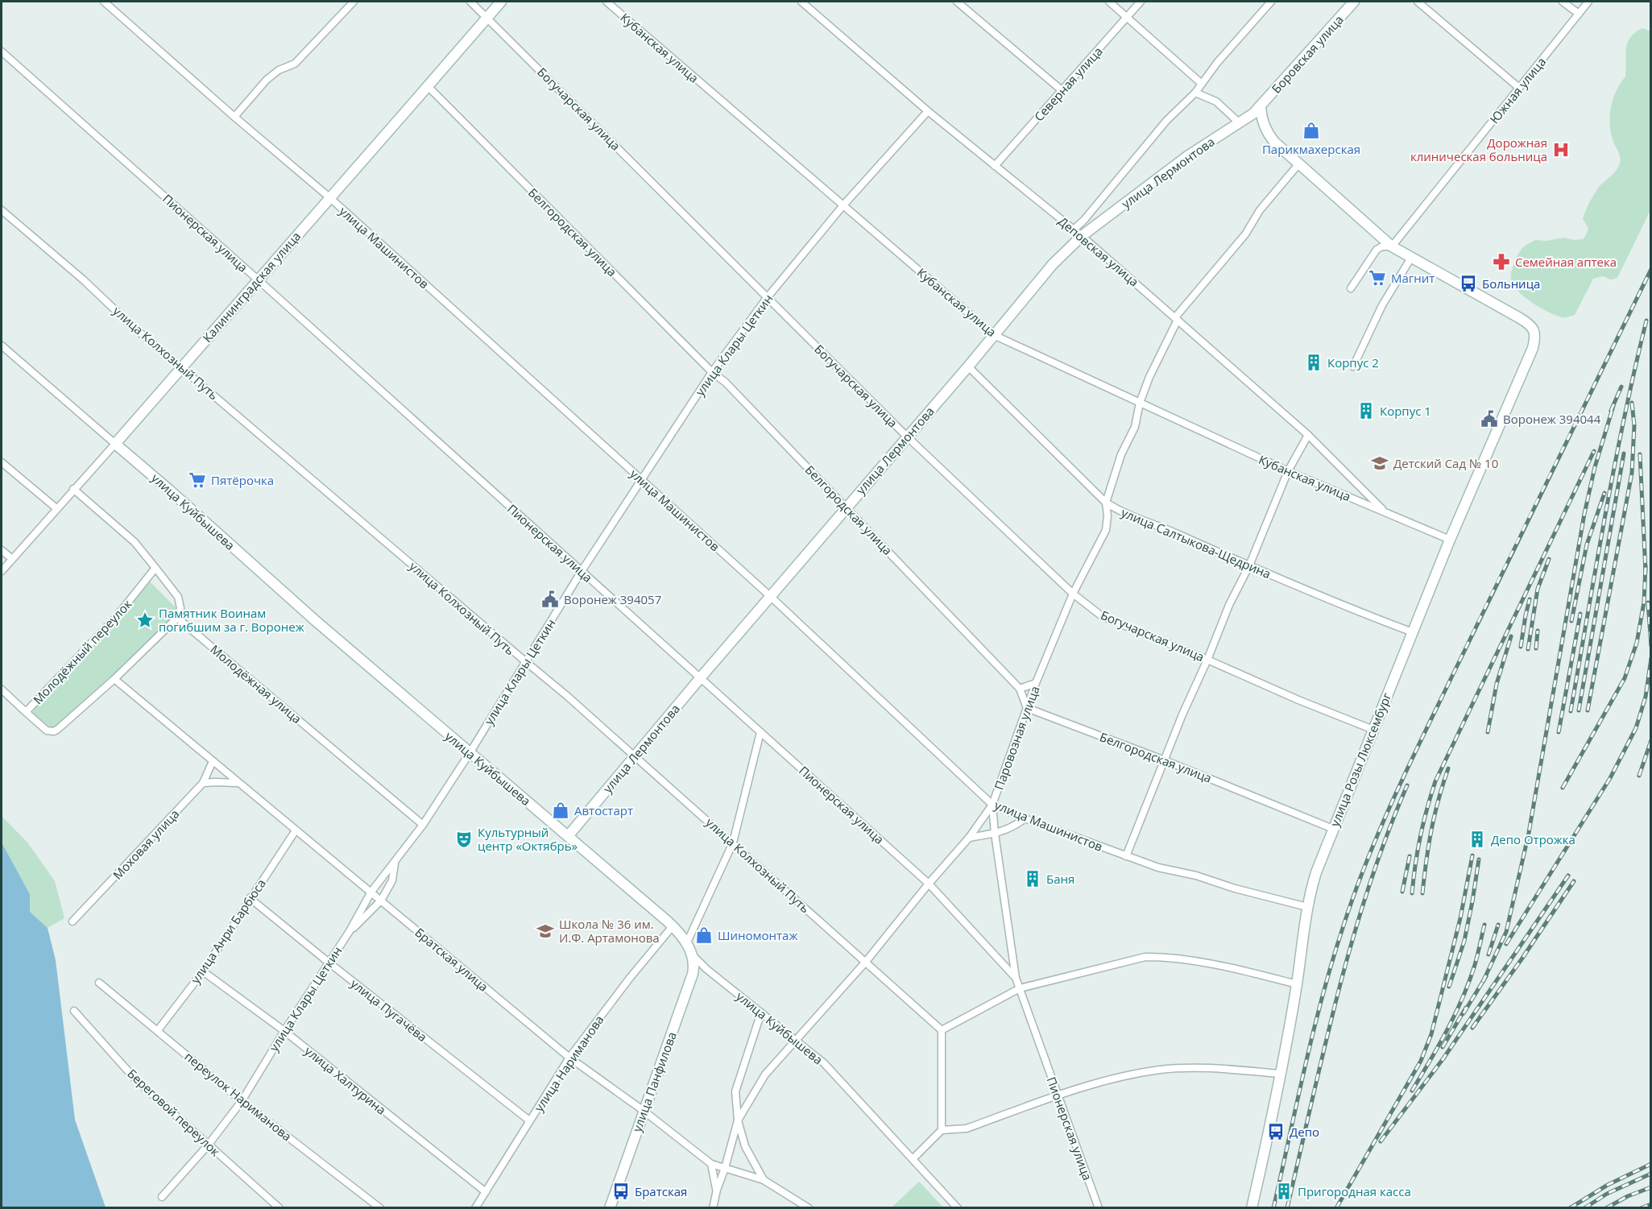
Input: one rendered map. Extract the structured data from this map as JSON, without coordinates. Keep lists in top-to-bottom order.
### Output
{
  "streets": {
    "street": [
      "Кубанская улица",
      "Боровская улица",
      "Северная улица",
      "Южная улица",
      "Богучарская улица",
      "улица Лермонтова",
      "Белгородская улица",
      "Пионерская улица",
      "улица Машинистов",
      "Деповская улица",
      "Калининградская улица",
      "улица Клары Цеткин",
      "улица Колхозный Путь",
      "улица Куйбышева",
      "улица Салтыкова-Щедрина",
      "Молодёжный переулок",
      "Молодёжная улица",
      "Паровозная улица",
      "улица Розы Люксембург",
      "Моховая улица",
      "улица Анри Барбюса",
      "Братская улица",
      "улица Пугачёва",
      "улица Нариманова",
      "улица Халтурина",
      "улица Панфилова",
      "переулок Нариманова",
      "Береговой переулок"
    ]
  },
  "crossings": [
    ["Кубанская улица", "улица Лермонтова"],
    ["Кубанская улица", "Деповская улица"],
    ["Кубанская улица", "улица Клары Цеткин"],
    ["Кубанская улица", "Паровозная улица"],
    ["Кубанская улица", "улица Розы Люксембург"],
    ["Боровская улица", "улица Лермонтова"],
    ["Северная улица", "Деповская улица"],
    ["Богучарская улица", "улица Лермонтова"],
    ["Богучарская улица", "Калининградская улица"],
    ["Богучарская улица", "улица Клары Цеткин"],
    ["Богучарская улица", "Паровозная улица"],
    ["Богучарская улица", "улица Розы Люксембург"],
    ["улица Лермонтова", "Белгородская улица"],
    ["улица Лермонтова", "Пионерская улица"],
    ["улица Лермонтова", "улица Машинистов"],
    ["улица Лермонтова", "Деповская улица"],
    ["улица Лермонтова", "улица Колхозный Путь"],
    ["улица Лермонтова", "улица Куйбышева"],
    ["улица Лермонтова", "улица Салтыкова-Щедрина"],
    ["Белгородская улица", "Калининградская улица"],
    ["Белгородская улица", "улица Клары Цеткин"],
    ["Белгородская улица", "Паровозная улица"],
    ["Белгородская улица", "улица Розы Люксембург"],
    ["Пионерская улица", "Калининградская улица"],
    ["Пионерская улица", "улица Клары Цеткин"],
    ["Пионерская улица", "Паровозная улица"],
    ["улица Машинистов", "Калининградская улица"],
    ["улица Машинистов", "улица Клары Цеткин"],
    ["улица Машинистов", "Паровозная улица"],
    ["улица Машинистов", "улица Розы Люксембург"],
    ["Деповская улица", "улица Клары Цеткин"],
    ["Деповская улица", "Паровозная улица"],
    ["Калининградская улица", "улица Колхозный Путь"],
    ["Калининградская улица", "улица Куйбышева"],
    ["улица Клары Цеткин", "улица Колхозный Путь"],
    ["улица Клары Цеткин", "улица Куйбышева"],
    ["улица Клары Цеткин", "Молодёжная улица"],
    ["улица Клары Цеткин", "Братская улица"],
    ["улица Клары Цеткин", "улица Пугачёва"],
    ["улица Клары Цеткин", "улица Халтурина"],
    ["улица Клары Цеткин", "переулок Нариманова"],
    ["улица Клары Цеткин", "Береговой переулок"],
    ["улица Колхозный Путь", "Паровозная улица"],
    ["улица Куйбышева", "Паровозная улица"],
    ["улица Куйбышева", "улица Нариманова"],
    ["улица Куйбышева", "улица Панфилова"],
    ["улица Салтыкова-Щедрина", "Паровозная улица"],
    ["улица Салтыкова-Щедрина", "улица Розы Люксембург"],
    ["Молодёжный переулок", "Молодёжная улица"],
    ["Молодёжный переулок", "Братская улица"],
    ["Паровозная улица", "Братская улица"],
    ["Моховая улица", "Братская улица"],
    ["улица Анри Барбюса", "Братская улица"],
    ["улица Анри Барбюса", "улица Пугачёва"],
    ["улица Анри Барбюса", "улица Халтурина"],
    ["улица Анри Барбюса", "переулок Нариманова"],
    ["Братская улица", "улица Нариманова"],
    ["Братская улица", "улица Панфилова"],
    ["улица Пугачёва", "улица Нариманова"],
    ["улица Нариманова", "улица Халтурина"]
  ],
  "places": {
    "shop": ["Парикмахерская", "Автостарт", "Шиномонтаж"],
    "hospital": ["Дорожная клиническая больница"],
    "pharmacy": ["Семейная аптека"],
    "supermarket": ["Магнит", "Пятёрочка"],
    "bus stop": ["Больница", "Депо", "Братская"],
    "building": [
      "Корпус 2",
      "Корпус 1",
      "Депо Отрожка",
      "Баня",
      "Пригородная касса"
    ],
    "public building": ["Воронеж 394044", "Воронеж 394057"],
    "school or university": ["Детский Сад № 10", "Школа № 36 им. И.Ф. Артамонова"],
    "place": ["Памятник Воинам погибшим за г. Воронеж"],
    "theatre": ["Культурный центр «Октябрь»"]
  }
}
